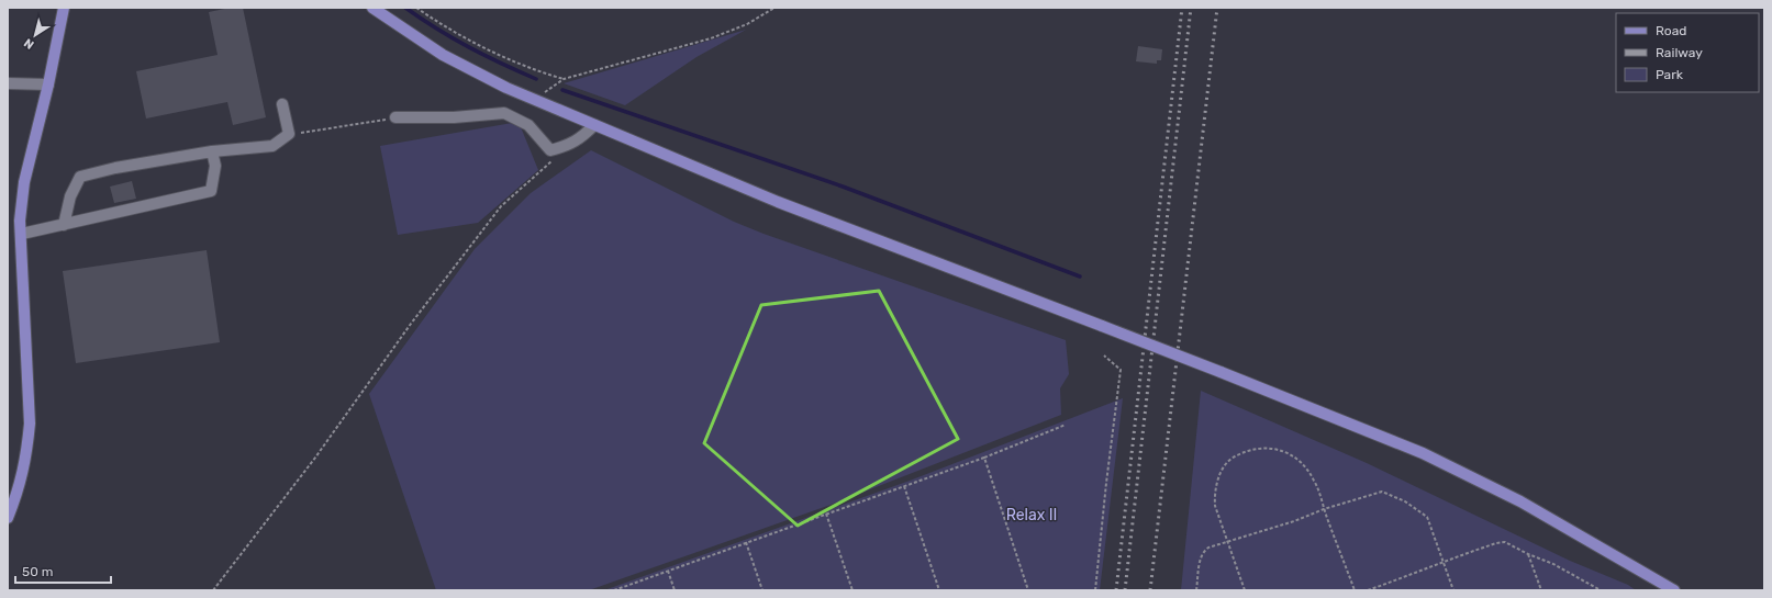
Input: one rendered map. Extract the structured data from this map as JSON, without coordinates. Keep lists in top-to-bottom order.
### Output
{
  "parks": ["Relax II"],
  "legend": ["Road", "Railway", "Park"],
  "scale_bar": "50 m",
  "north": "bottom left"
}
